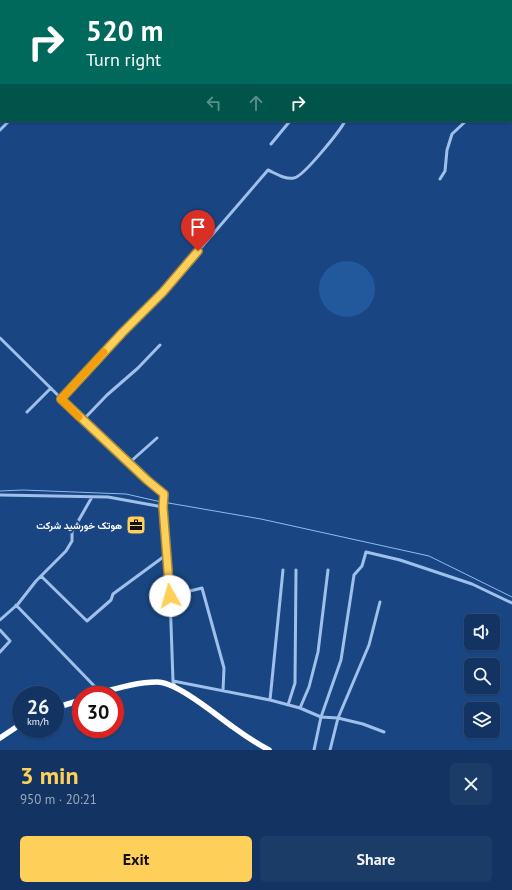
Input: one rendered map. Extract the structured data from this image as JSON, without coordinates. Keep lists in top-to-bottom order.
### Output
{
  "places": {
    "office": ["هوتک خورشید شرکت"]
  },
  "page": {
    "turn": ["520 m", "Turn right"],
    "speed": "26 km/h",
    "limit": "30",
    "heading": ["3 min", "950 m · 20:21"],
    "buttons": ["Exit", "Share"]
  }
}
